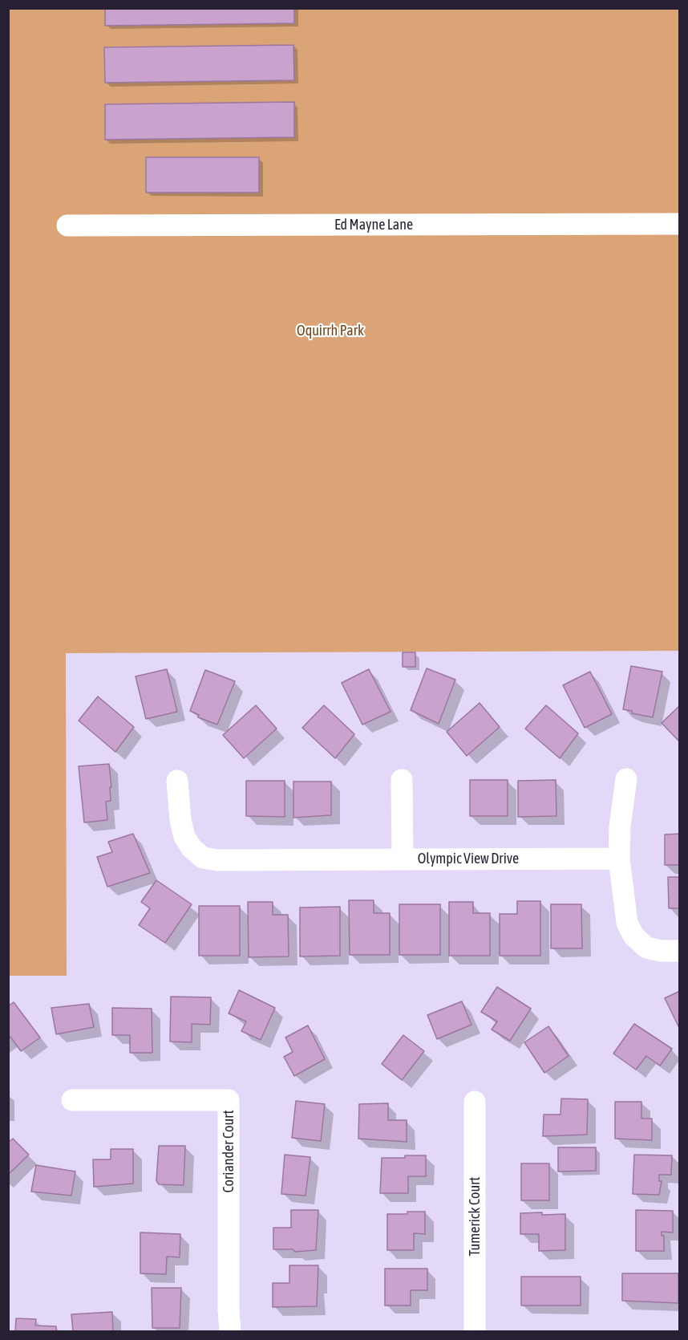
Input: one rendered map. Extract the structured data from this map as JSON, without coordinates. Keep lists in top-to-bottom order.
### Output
{
  "streets": {
    "street": [
      "Ed Mayne Lane",
      "Olympic View Drive",
      "Coriander Court",
      "Tumerick Court"
    ]
  },
  "parks": ["Oquirrh Park"]
}
